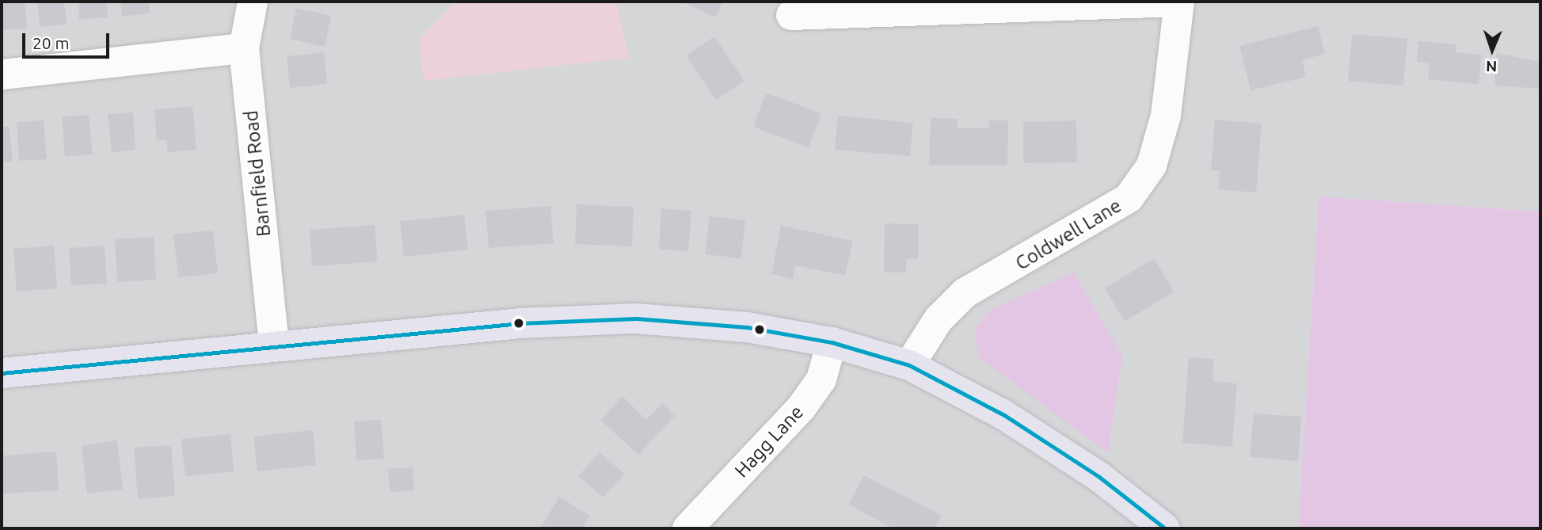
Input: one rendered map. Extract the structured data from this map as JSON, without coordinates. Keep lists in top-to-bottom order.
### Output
{
  "streets": {
    "street": ["Barnfield Road", "Coldwell Lane", "Hagg Lane"]
  },
  "scale_bar": "20 m",
  "north": "bottom"
}
